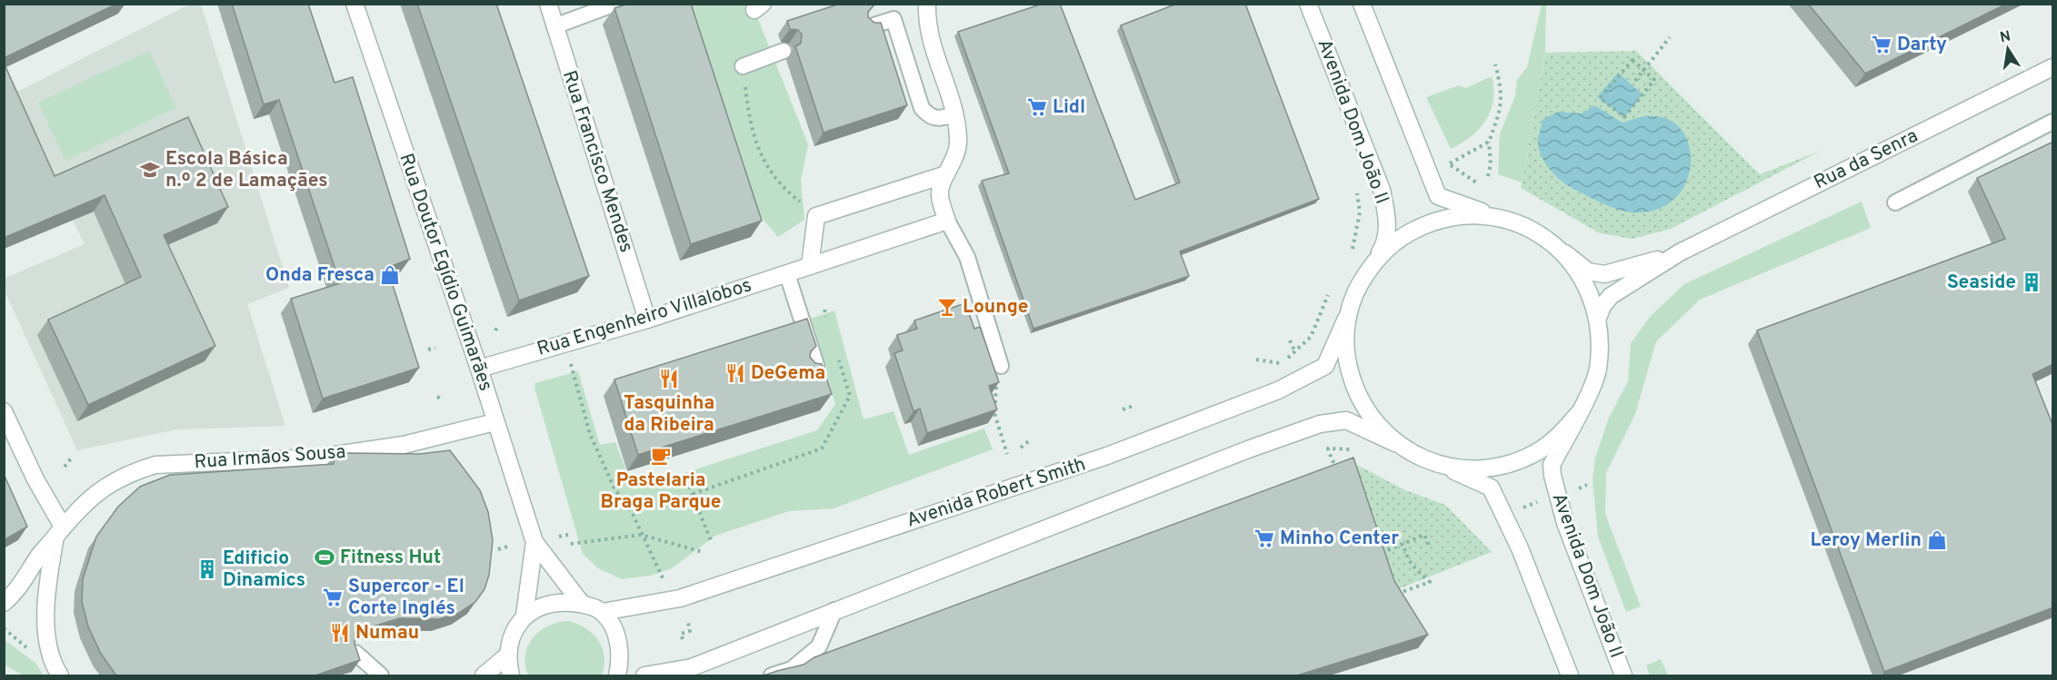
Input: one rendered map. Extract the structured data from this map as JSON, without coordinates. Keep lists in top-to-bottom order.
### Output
{
  "streets": {
    "street": [
      "Avenida Dom João II",
      "Rua da Senra",
      "Rua Francisco Mendes",
      "Rua Doutor Egídio Guimarães",
      "Rua Engenheiro Villalobos",
      "Rua Irmãos Sousa",
      "Avenida Robert Smith"
    ]
  },
  "crossings": [
    ["Rua Francisco Mendes", "Rua Engenheiro Villalobos"],
    ["Rua Doutor Egídio Guimarães", "Rua Engenheiro Villalobos"],
    ["Rua Doutor Egídio Guimarães", "Rua Irmãos Sousa"]
  ],
  "places": {
    "supermarket": [
      "Darty",
      "Lidl",
      "Minho Center",
      "Supercor - El Corte Inglés"
    ],
    "school or university": ["Escola Básica n.º 2 de Lamaçães"],
    "shop": ["Onda Fresca", "Leroy Merlin"],
    "building": ["Seaside", "Edificio Dinamics"],
    "bar": ["Lounge"],
    "restaurant": ["DeGema", "Tasquinha da Ribeira", "Numau"],
    "cafe": ["Pastelaria Braga Parque"],
    "sports": ["Fitness Hut"]
  },
  "north": "top"
}
